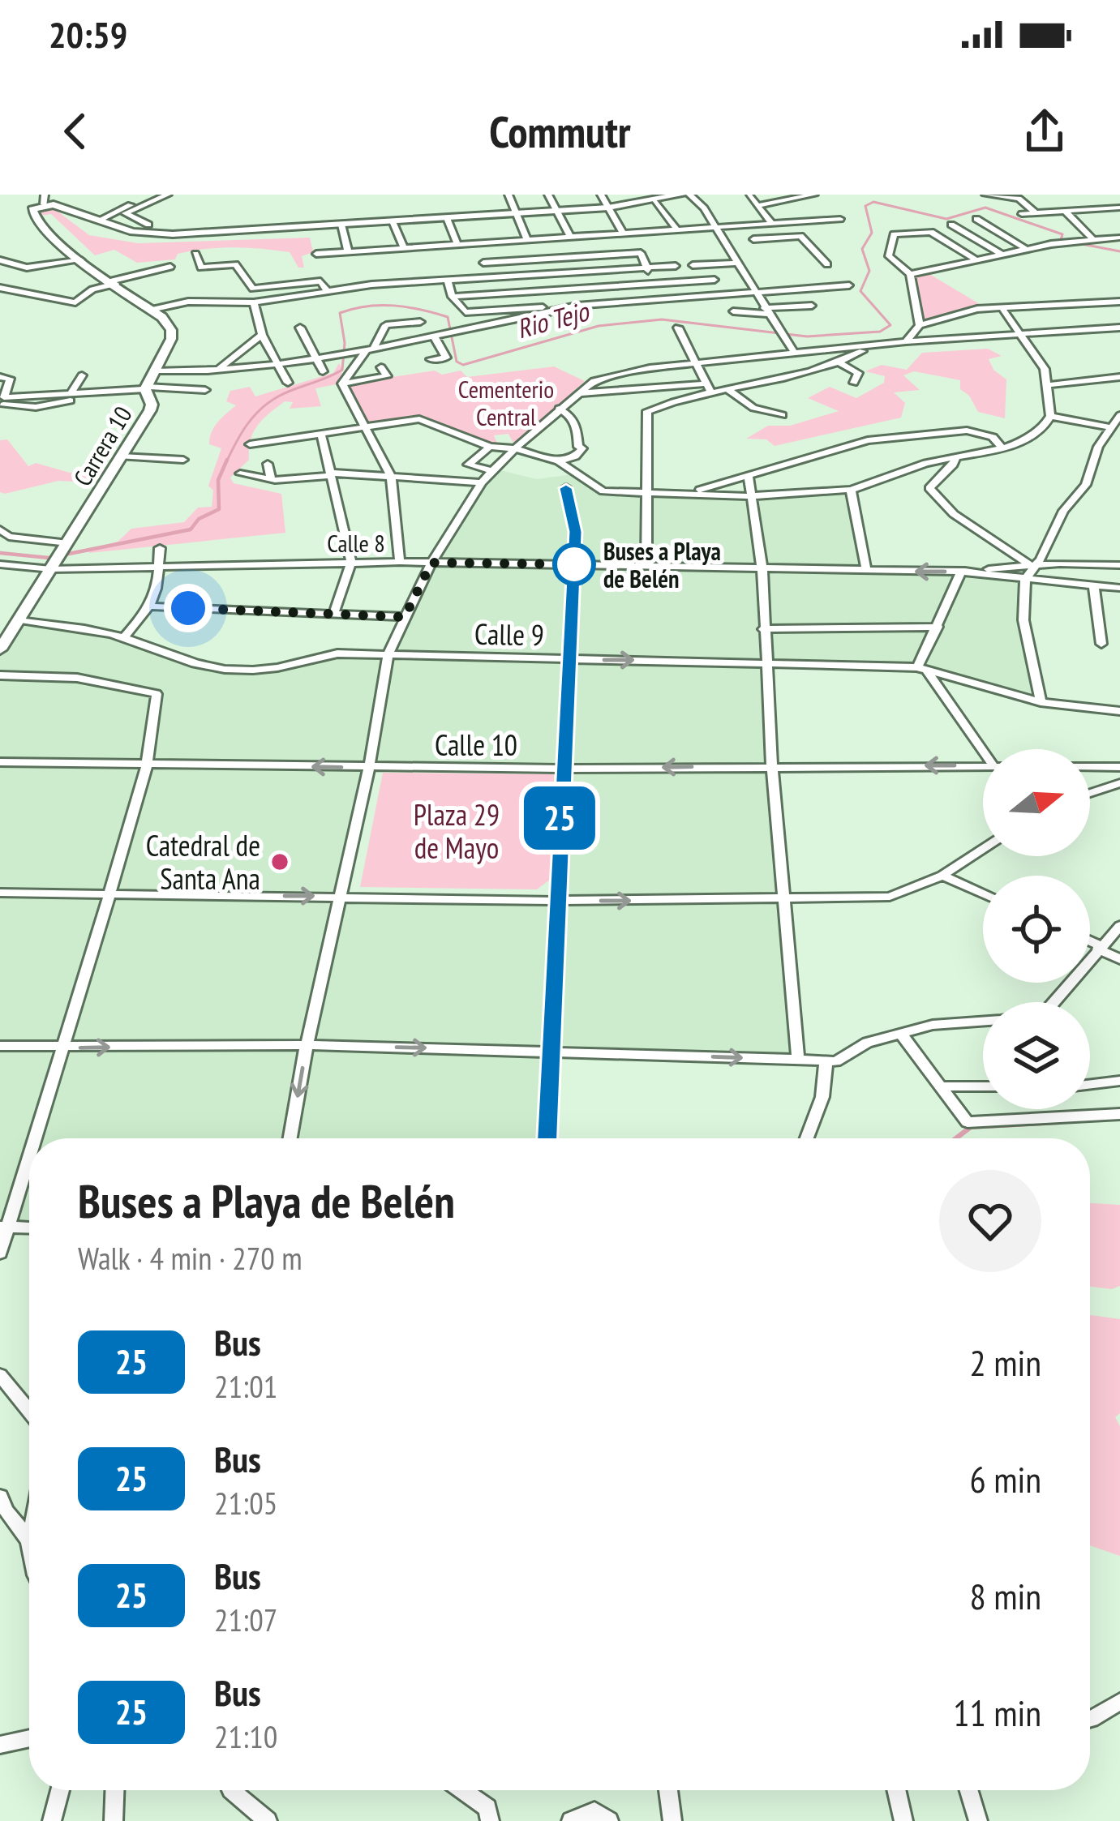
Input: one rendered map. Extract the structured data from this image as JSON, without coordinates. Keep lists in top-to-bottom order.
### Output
{
  "streets": {
    "street": [
      "Carrera 10",
      "Calle 8",
      "Calle 9",
      "Calle 10"
    ]
  },
  "crossings": [
    ["Carrera 10", "Calle 8"],
    ["Carrera 10", "Calle 9"]
  ],
  "one_way": ["Calle 10"],
  "water": ["Rio Tejo"],
  "parks": ["Cementerio Central", "Plaza 29 de Mayo"],
  "places": ["Buses a Playa de Belén", "Catedral de Santa Ana"],
  "lines": ["bus line 25"],
  "north": "right",
  "page": {
    "status": "20:59",
    "header": "Commutr",
    "on_map": "25",
    "heading": ["Buses a Playa de Belén", "Walk · 4 min · 270 m"],
    "list": [
      {
        "mark": "25",
        "name": "Bus",
        "note": "21:01",
        "value": "2 min"
      },
      {
        "mark": "25",
        "name": "Bus",
        "note": "21:05",
        "value": "6 min"
      },
      {
        "mark": "25",
        "name": "Bus",
        "note": "21:07",
        "value": "8 min"
      },
      {
        "mark": "25",
        "name": "Bus",
        "note": "21:10",
        "value": "11 min"
      }
    ]
  }
}
